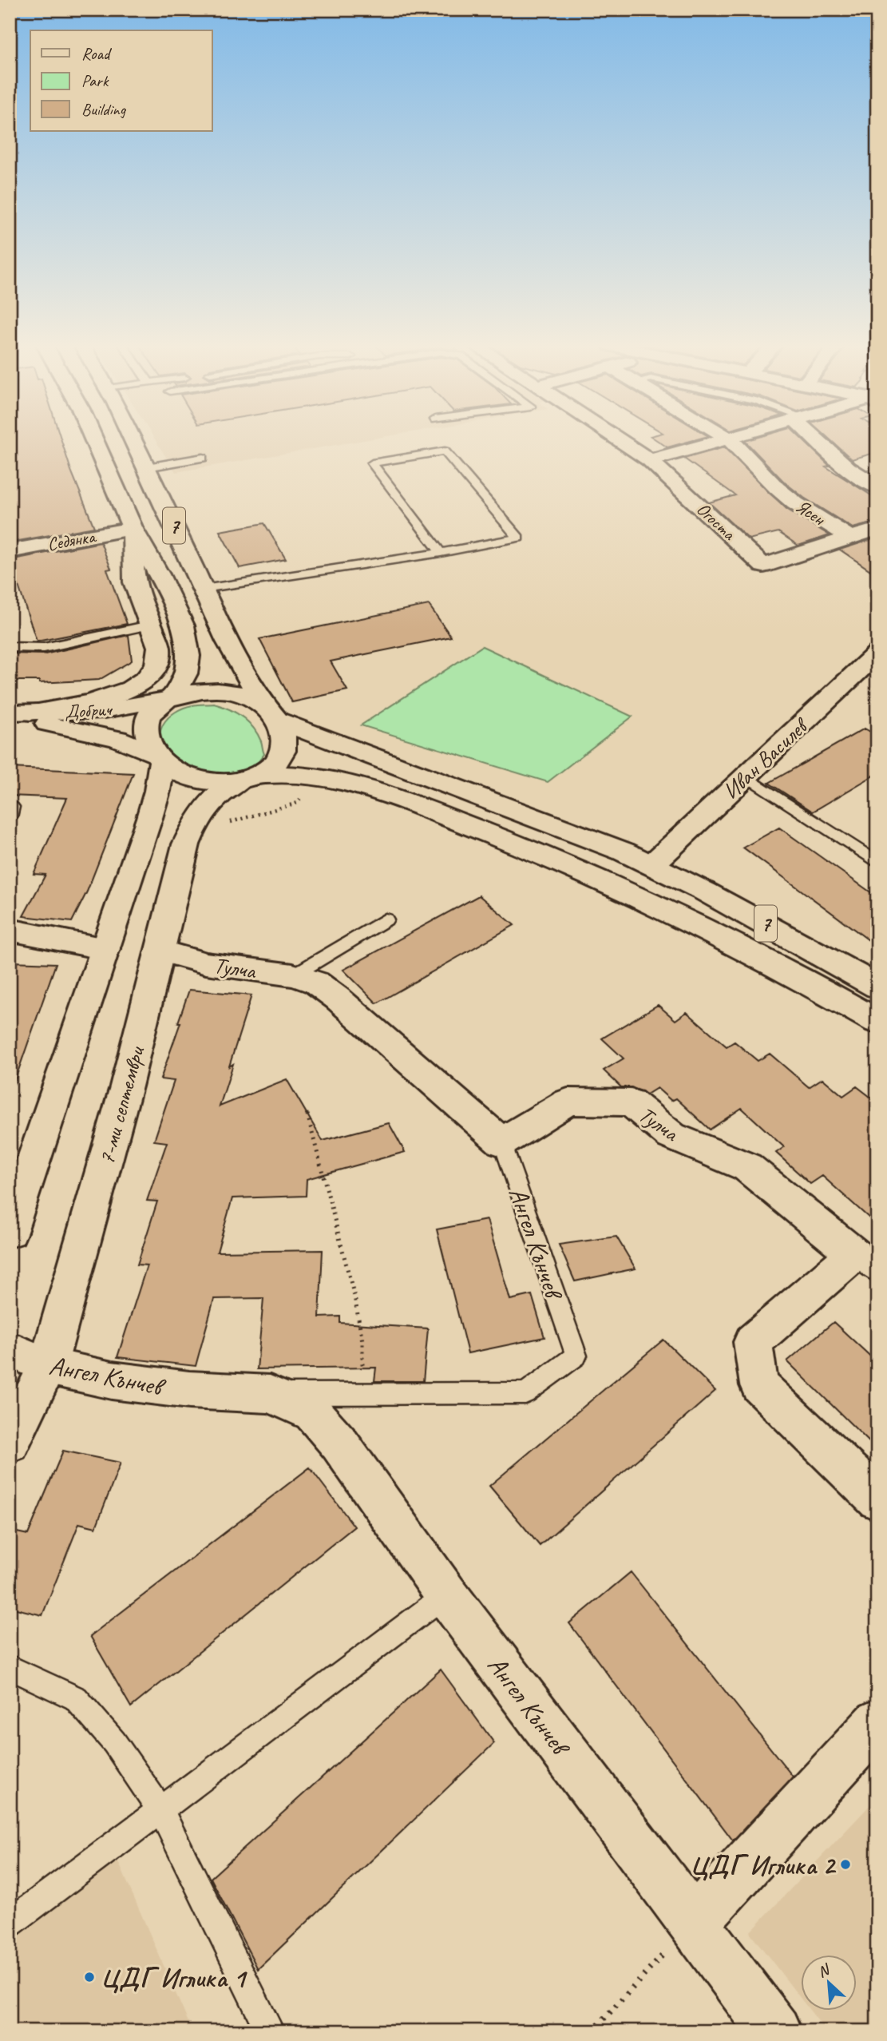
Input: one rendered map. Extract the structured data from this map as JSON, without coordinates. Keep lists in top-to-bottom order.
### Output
{
  "streets": {
    "street": [
      "Ясен",
      "Огоста",
      "7",
      "Седянка",
      "Добрич",
      "Иван Василев",
      "Тулча",
      "7-ми септември",
      "Ангел Кънчев"
    ]
  },
  "crossings": [
    ["Ясен", "Огоста"],
    ["7", "Седянка"],
    ["7", "Добрич"],
    ["7", "Иван Василев"],
    ["7", "7-ми септември"],
    ["Добрич", "7-ми септември"],
    ["Тулча", "7-ми септември"],
    ["Тулча", "Ангел Кънчев"],
    ["7-ми септември", "Ангел Кънчев"]
  ],
  "places": ["ЦДГ Иглика 2", "ЦДГ Иглика 1"],
  "legend": ["Road", "Park", "Building"],
  "north": "top left"
}
